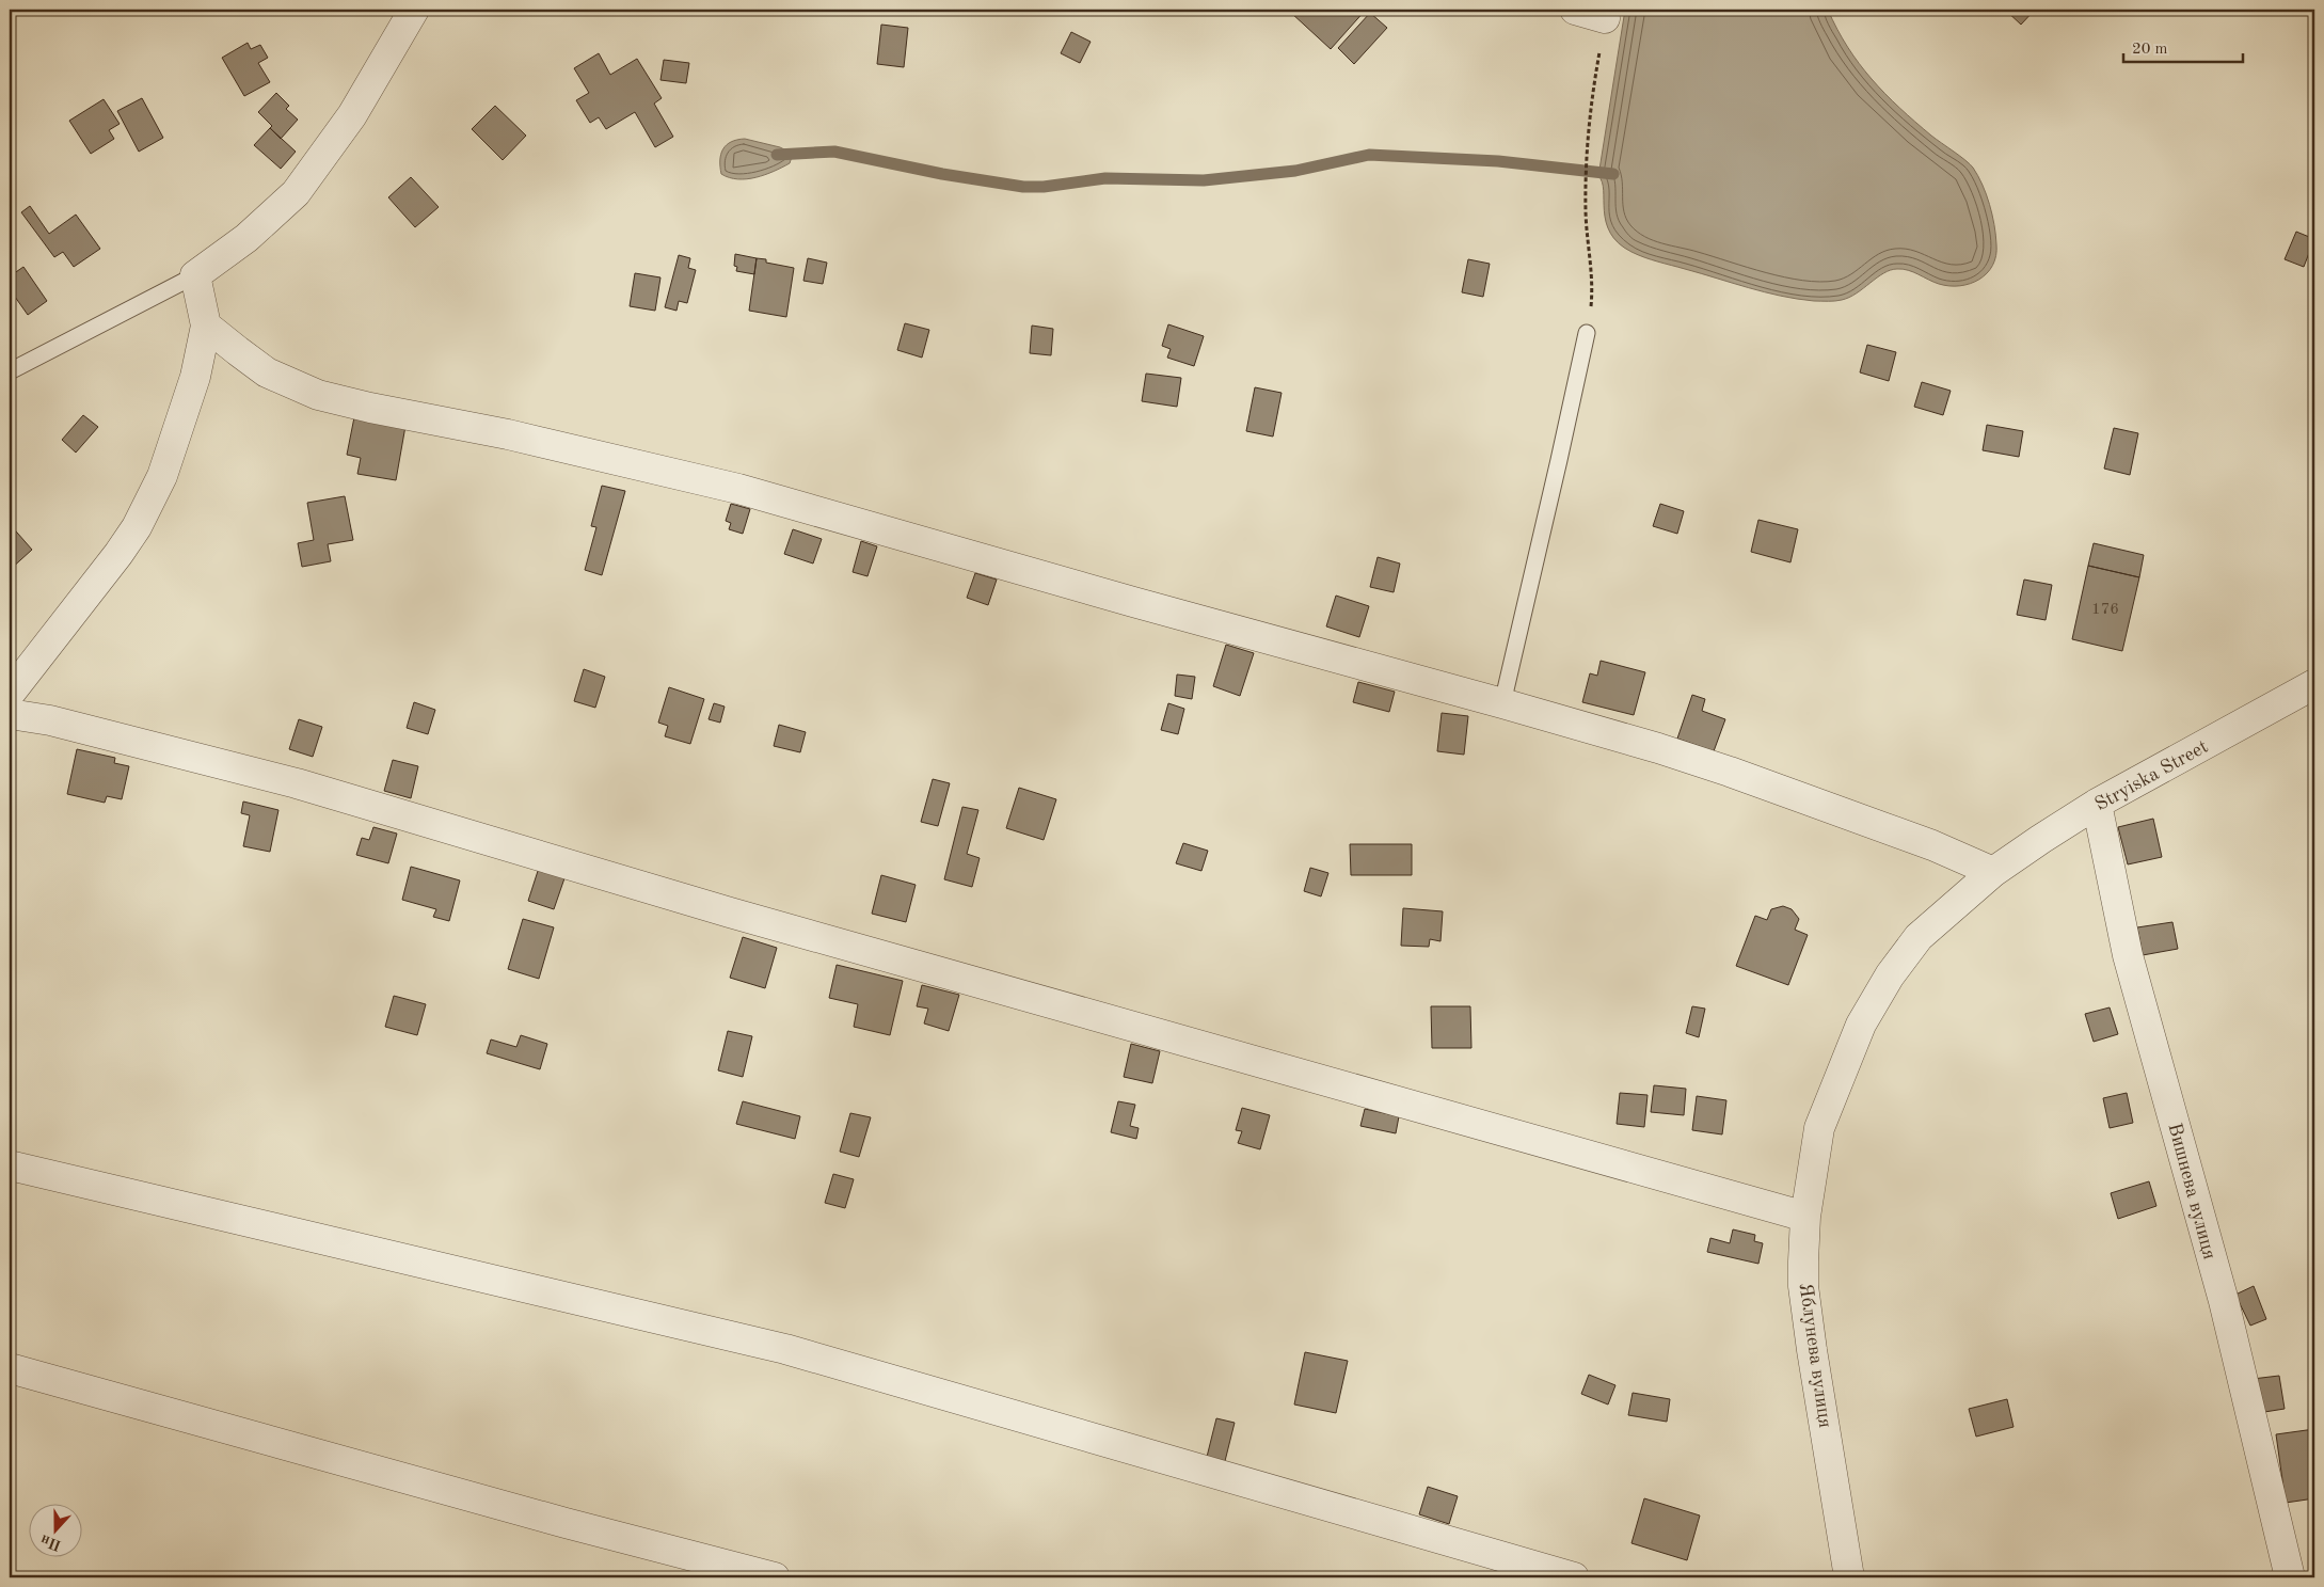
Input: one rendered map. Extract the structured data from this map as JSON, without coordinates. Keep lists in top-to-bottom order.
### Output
{
  "streets": {
    "street": ["Stryiska Street", "Вишнева вулиця", "Яблунева вулиця"]
  },
  "crossings": [
    ["Stryiska Street", "Вишнева вулиця"],
    ["Stryiska Street", "Яблунева вулиця"]
  ],
  "house_numbers": ["176"],
  "scale_bar": "20 m",
  "north": "bottom"
}
